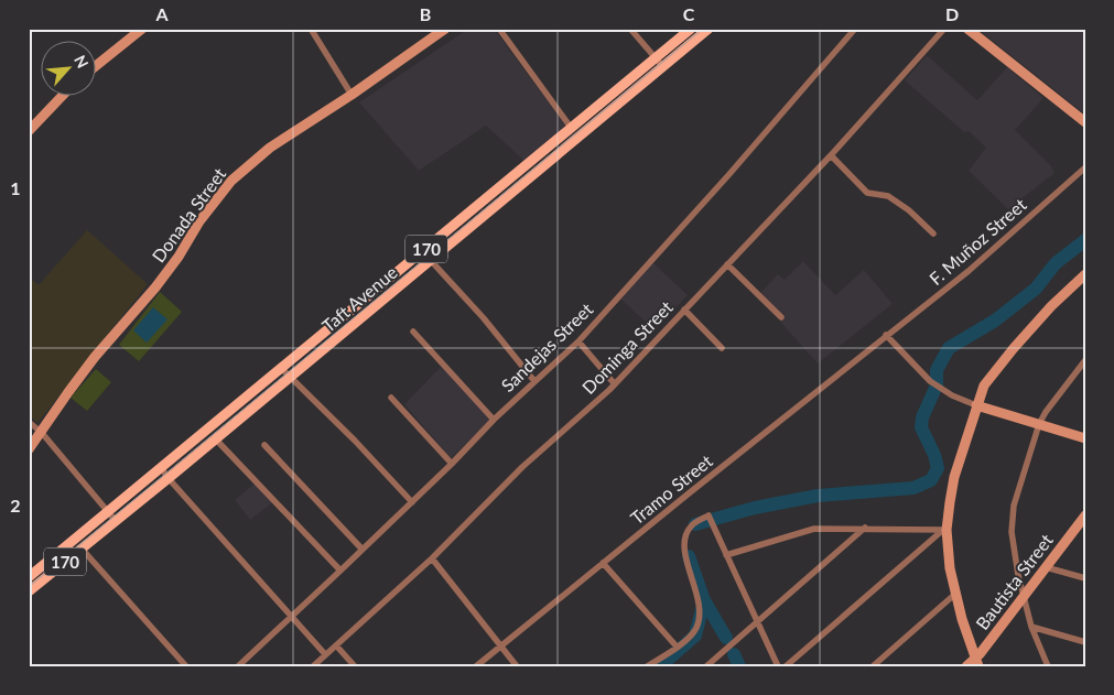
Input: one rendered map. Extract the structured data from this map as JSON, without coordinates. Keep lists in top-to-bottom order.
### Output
{
  "streets": {
    "main road": ["170", "Taft Avenue"],
    "street": [
      "Donada Street",
      "F. Muñoz Street",
      "Sandejas Street",
      "Dominga Street",
      "Tramo Street",
      "Bautista Street"
    ]
  },
  "crossings": [
    ["F. Muñoz Street", "Tramo Street"]
  ],
  "north": "top right",
  "grid": {
    "columns": [
      "A",
      "B",
      "C",
      "D"
    ],
    "rows": ["1", "2"]
  }
}
